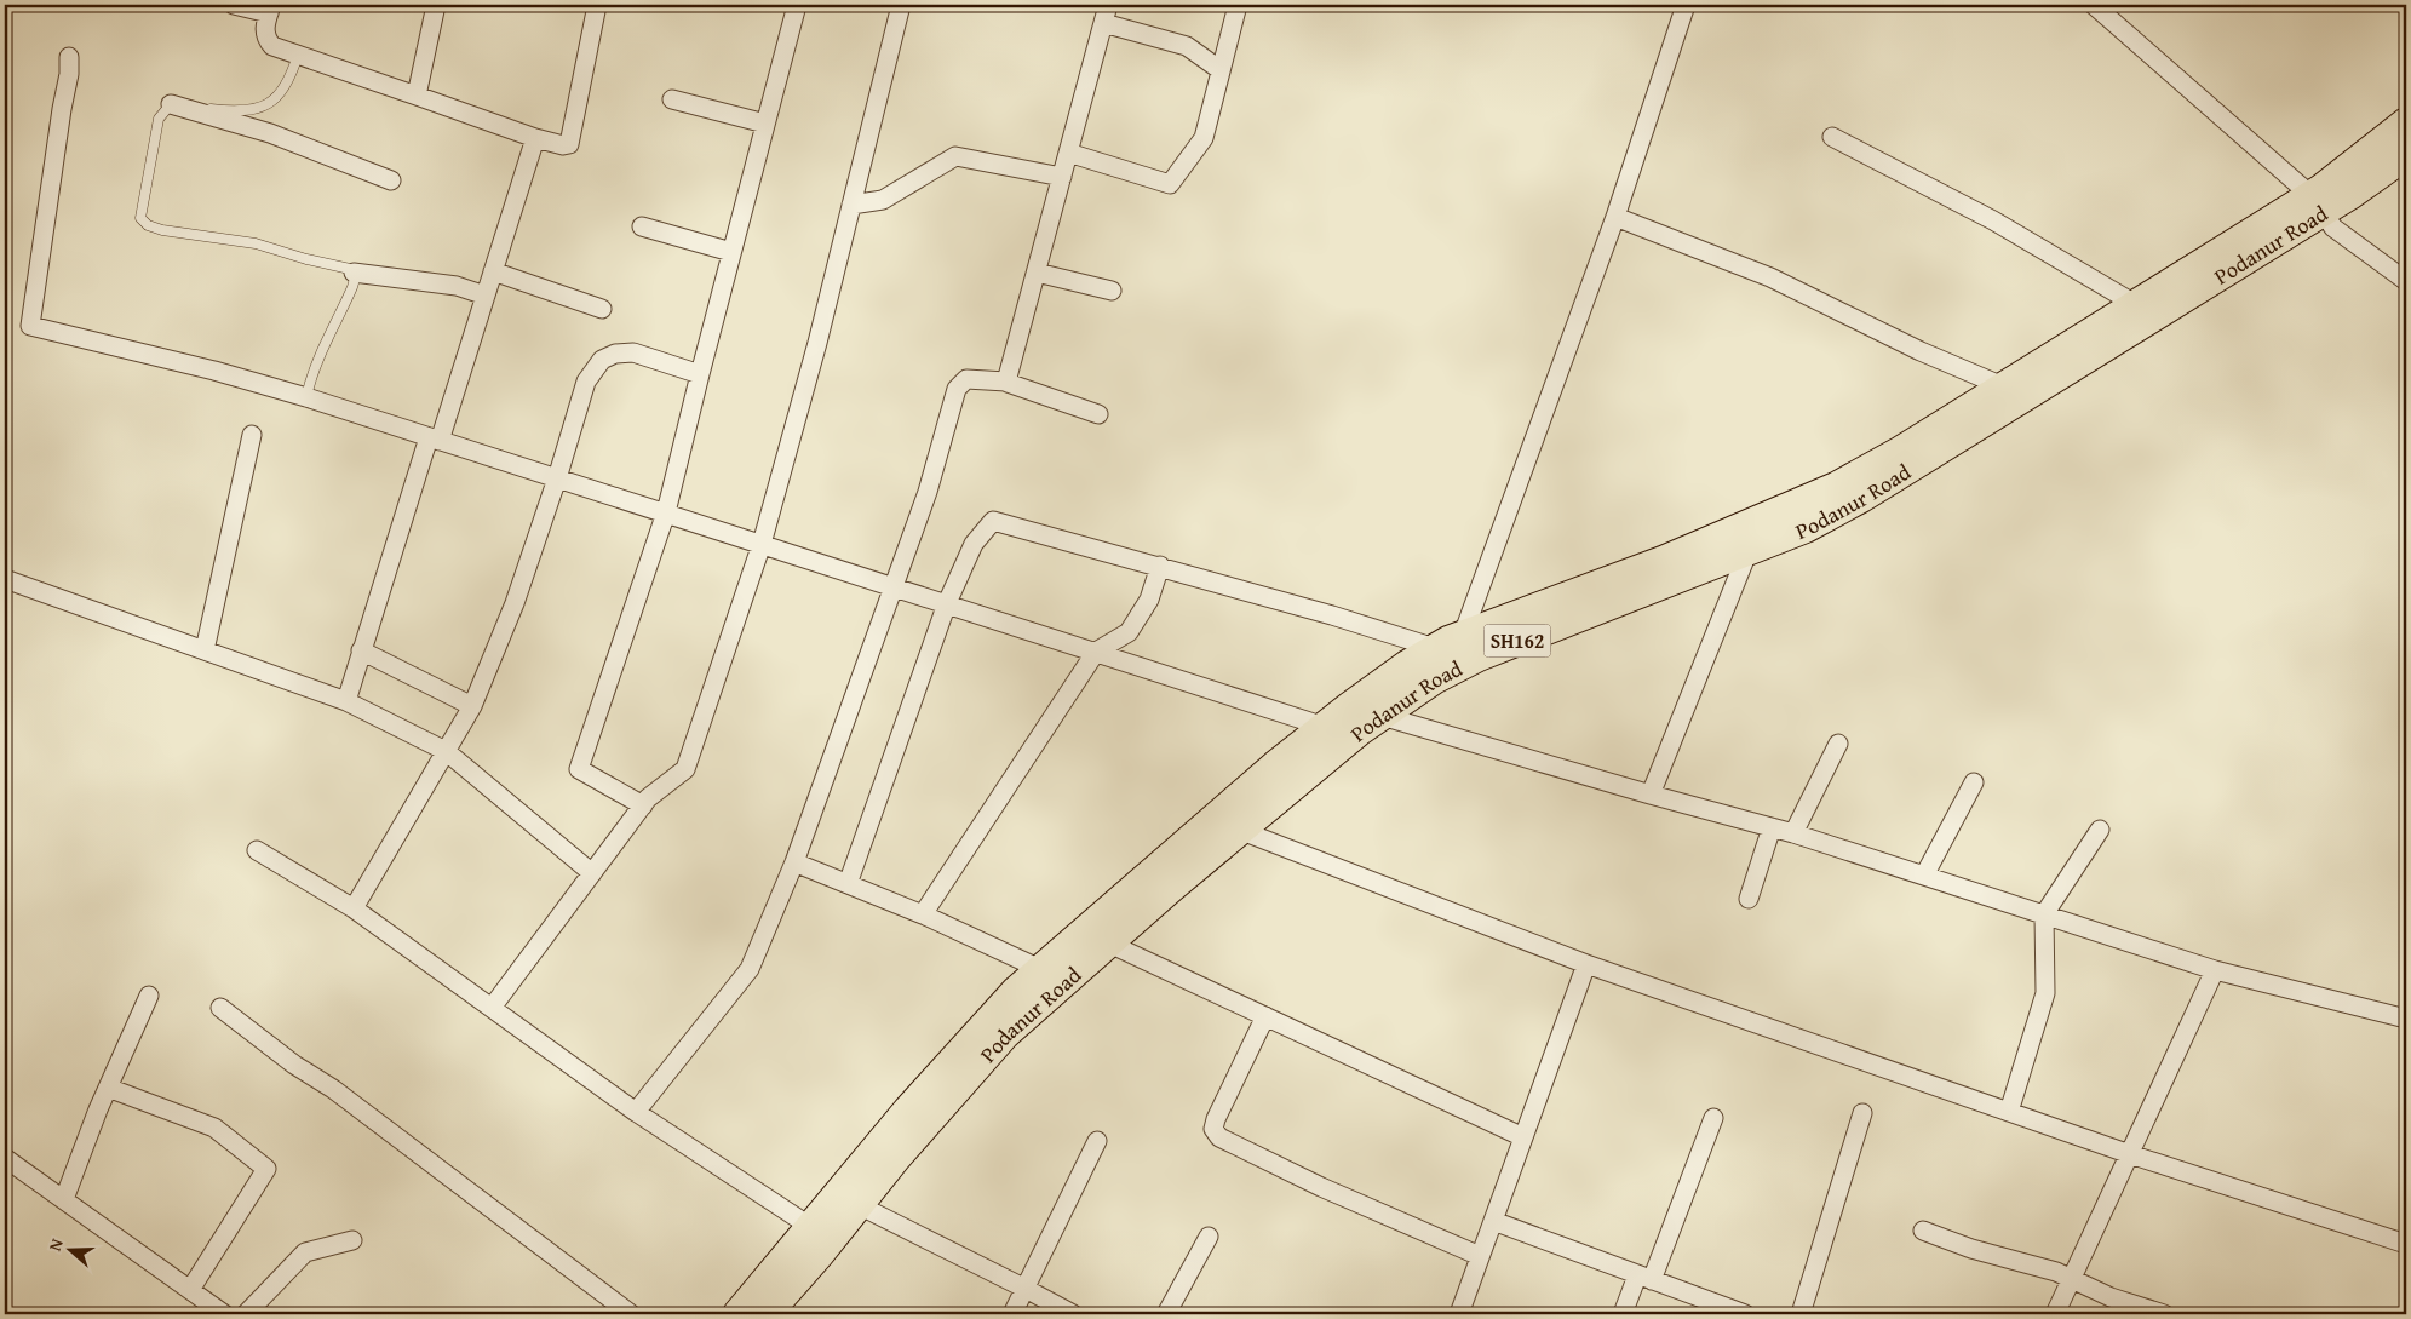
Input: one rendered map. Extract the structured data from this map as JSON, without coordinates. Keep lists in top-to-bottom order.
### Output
{
  "streets": {
    "main road": ["Podanur Road", "SH162"]
  },
  "north": "left"
}
